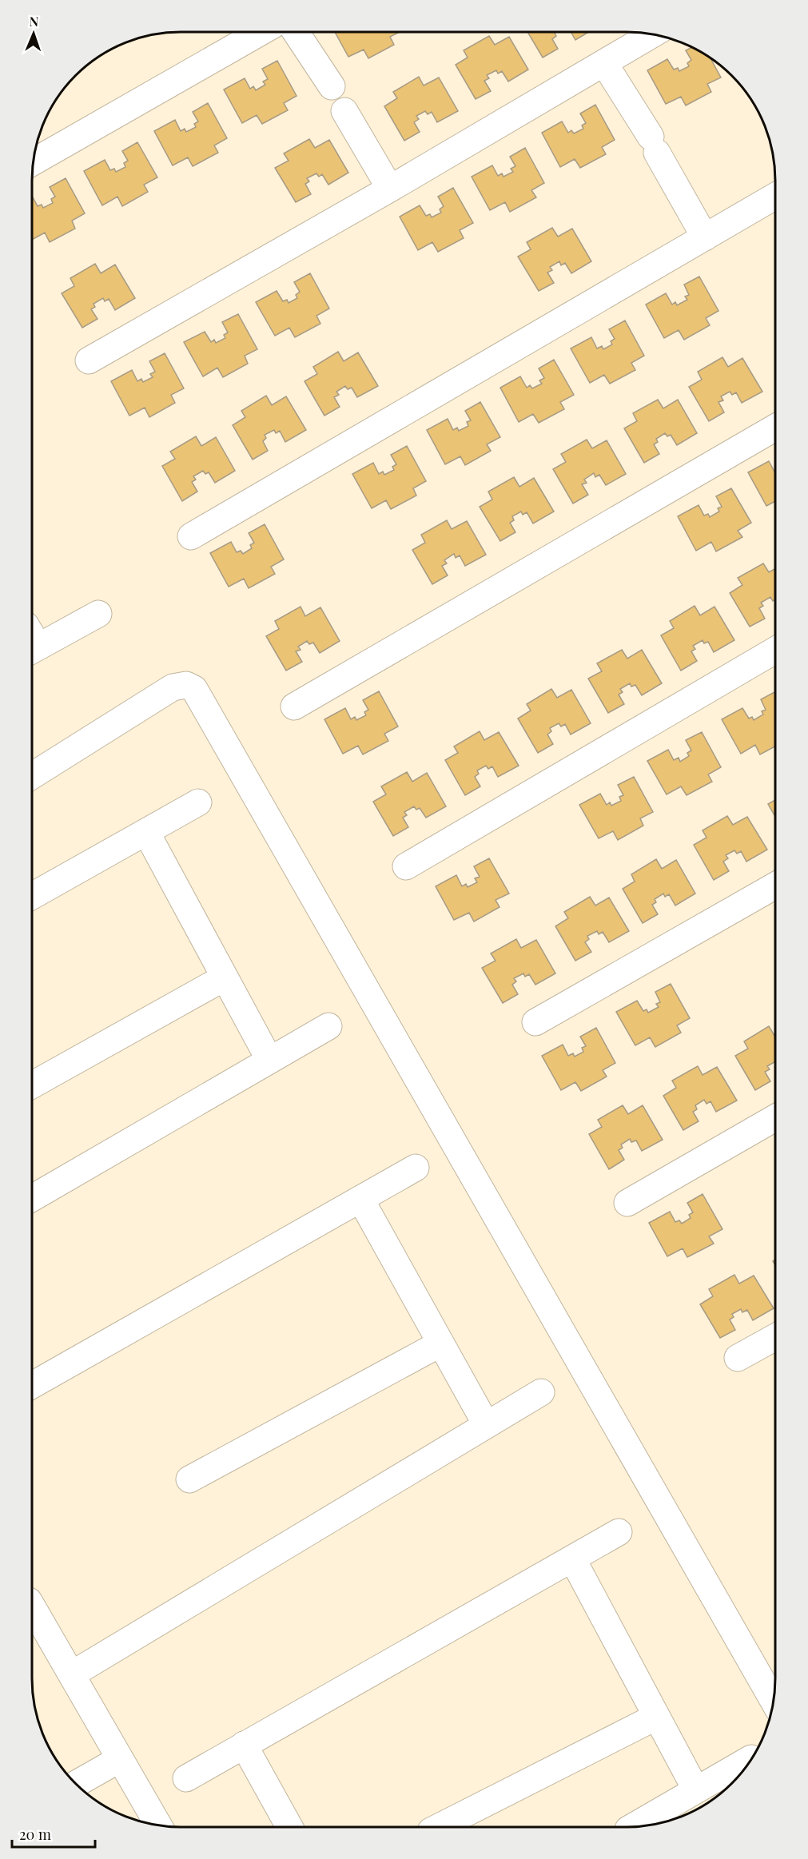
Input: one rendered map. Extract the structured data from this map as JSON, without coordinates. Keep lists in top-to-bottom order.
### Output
{
  "scale_bar": "20 m",
  "north": "top"
}
